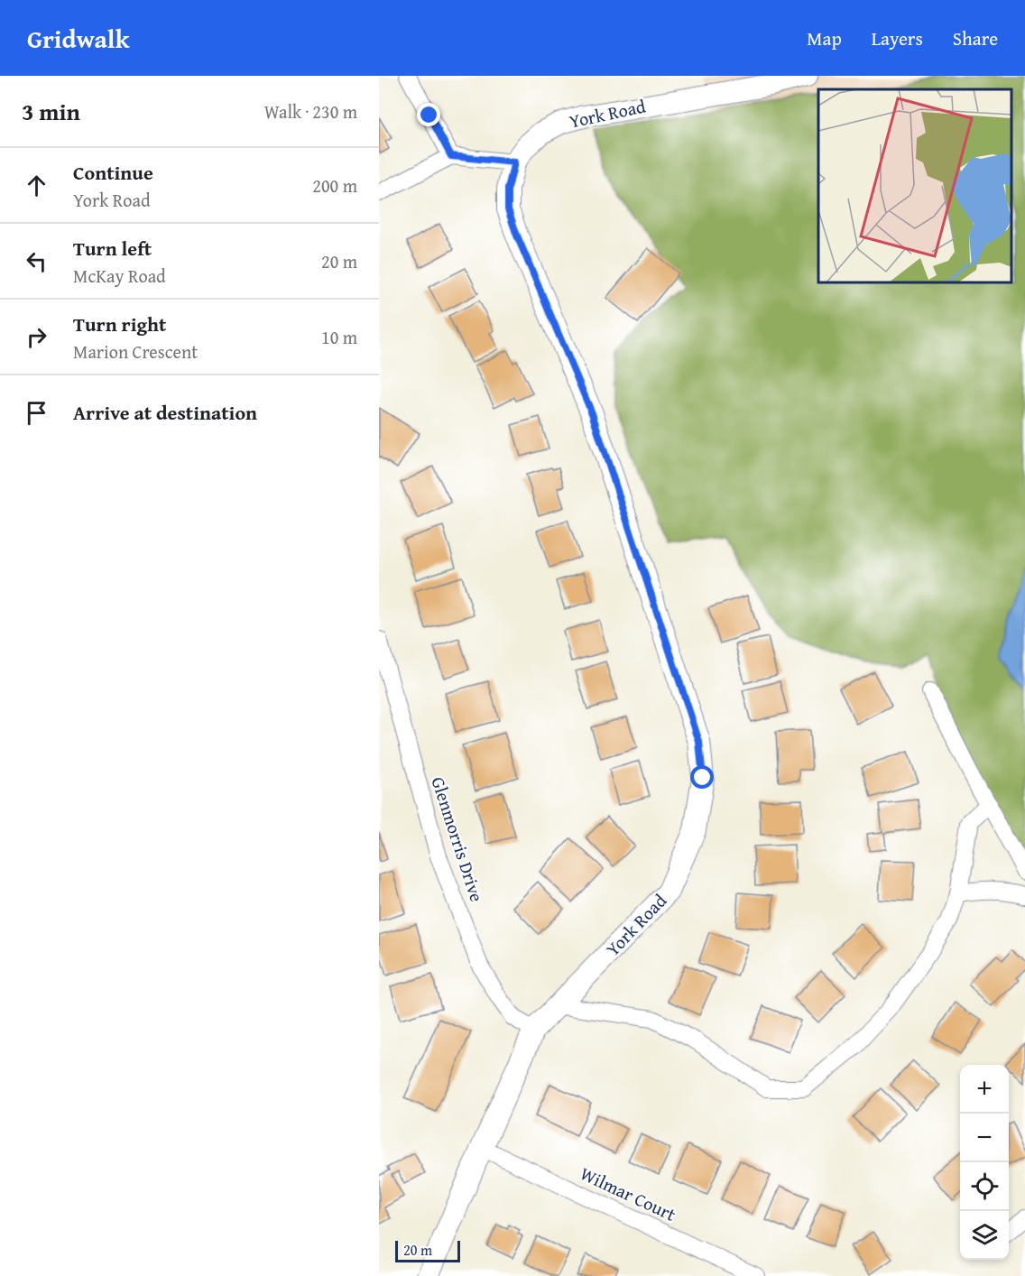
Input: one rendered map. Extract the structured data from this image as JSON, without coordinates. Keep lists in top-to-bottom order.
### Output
{
  "streets": {
    "street": ["York Road", "Glenmorris Drive", "Wilmar Court"]
  },
  "crossings": [
    ["York Road", "Glenmorris Drive"],
    ["York Road", "Wilmar Court"]
  ],
  "scale_bar": "20 m",
  "page": {
    "header": "Gridwalk",
    "nav": ["Map", "Layers", "Share"],
    "heading": ["3 min", "Walk · 230 m"],
    "list": [
      ["Continue", "York Road", "200 m"],
      ["Turn left", "McKay Road", "20 m"],
      ["Turn right", "Marion Crescent", "10 m"],
      "Arrive at destination"
    ],
    "map_buttons": ["+", "−"],
    "scale": "20 m"
  }
}
